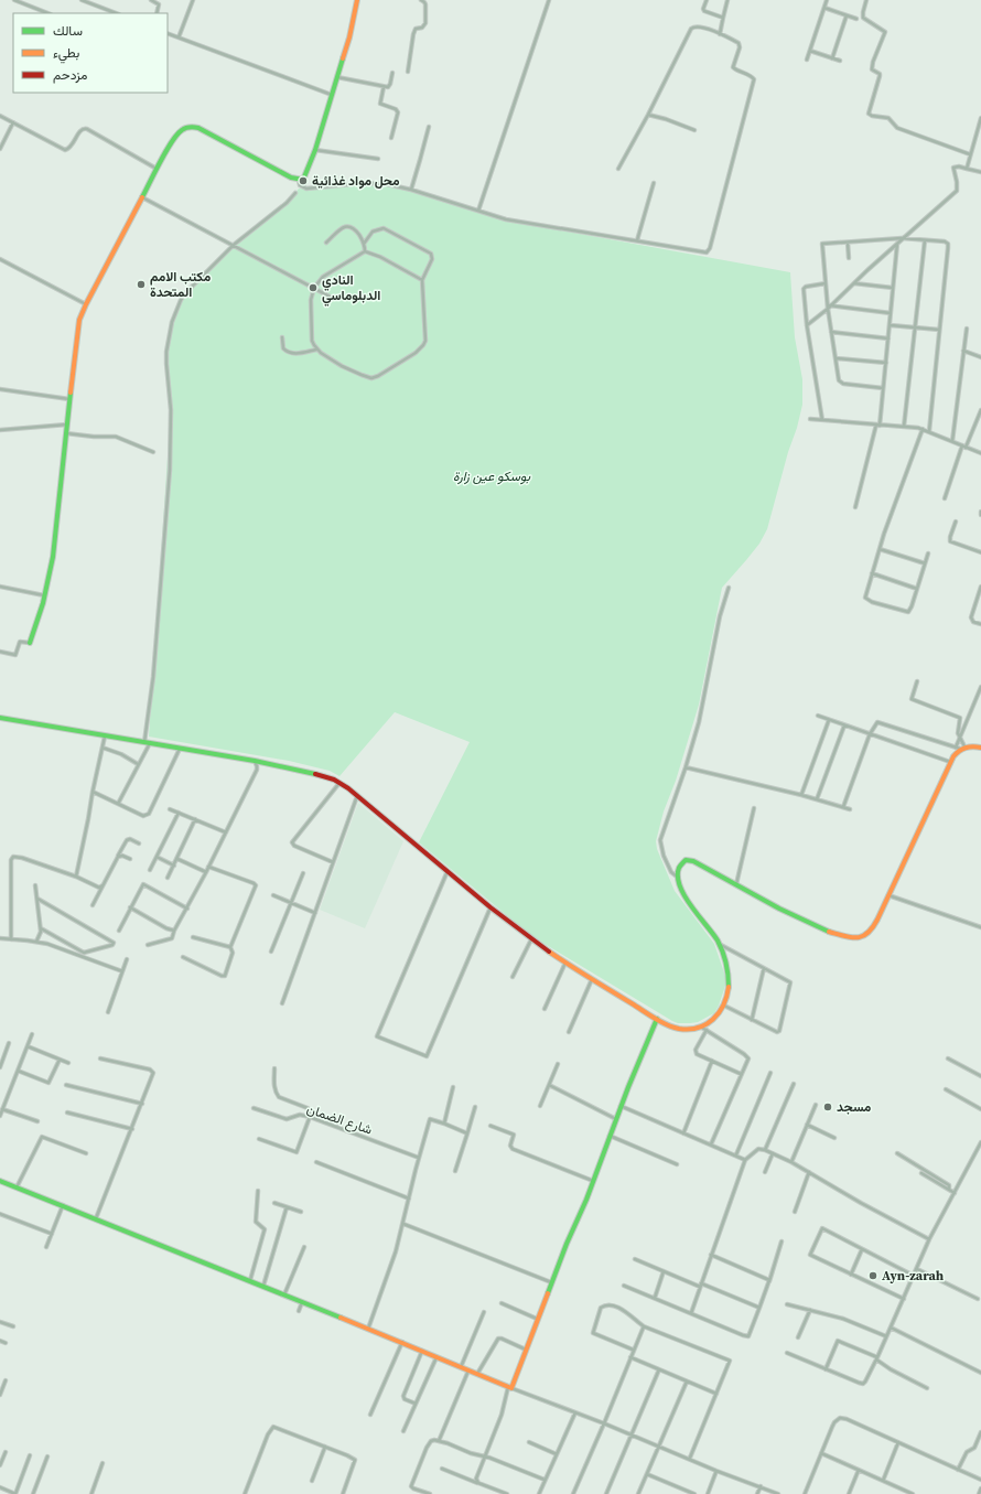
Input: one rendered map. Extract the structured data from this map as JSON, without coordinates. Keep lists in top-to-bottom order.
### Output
{
  "streets": {
    "street": ["شارع الضمان"]
  },
  "parks": ["بوسكو عين زارة"],
  "places": [
    "محل مواد غذائية",
    "مكتب الامم المتحدة",
    "النادي الدبلوماسي",
    "مسجد",
    "Ayn-zarah"
  ],
  "legend": ["سالك", "بطيء", "مزدحم"]
}
